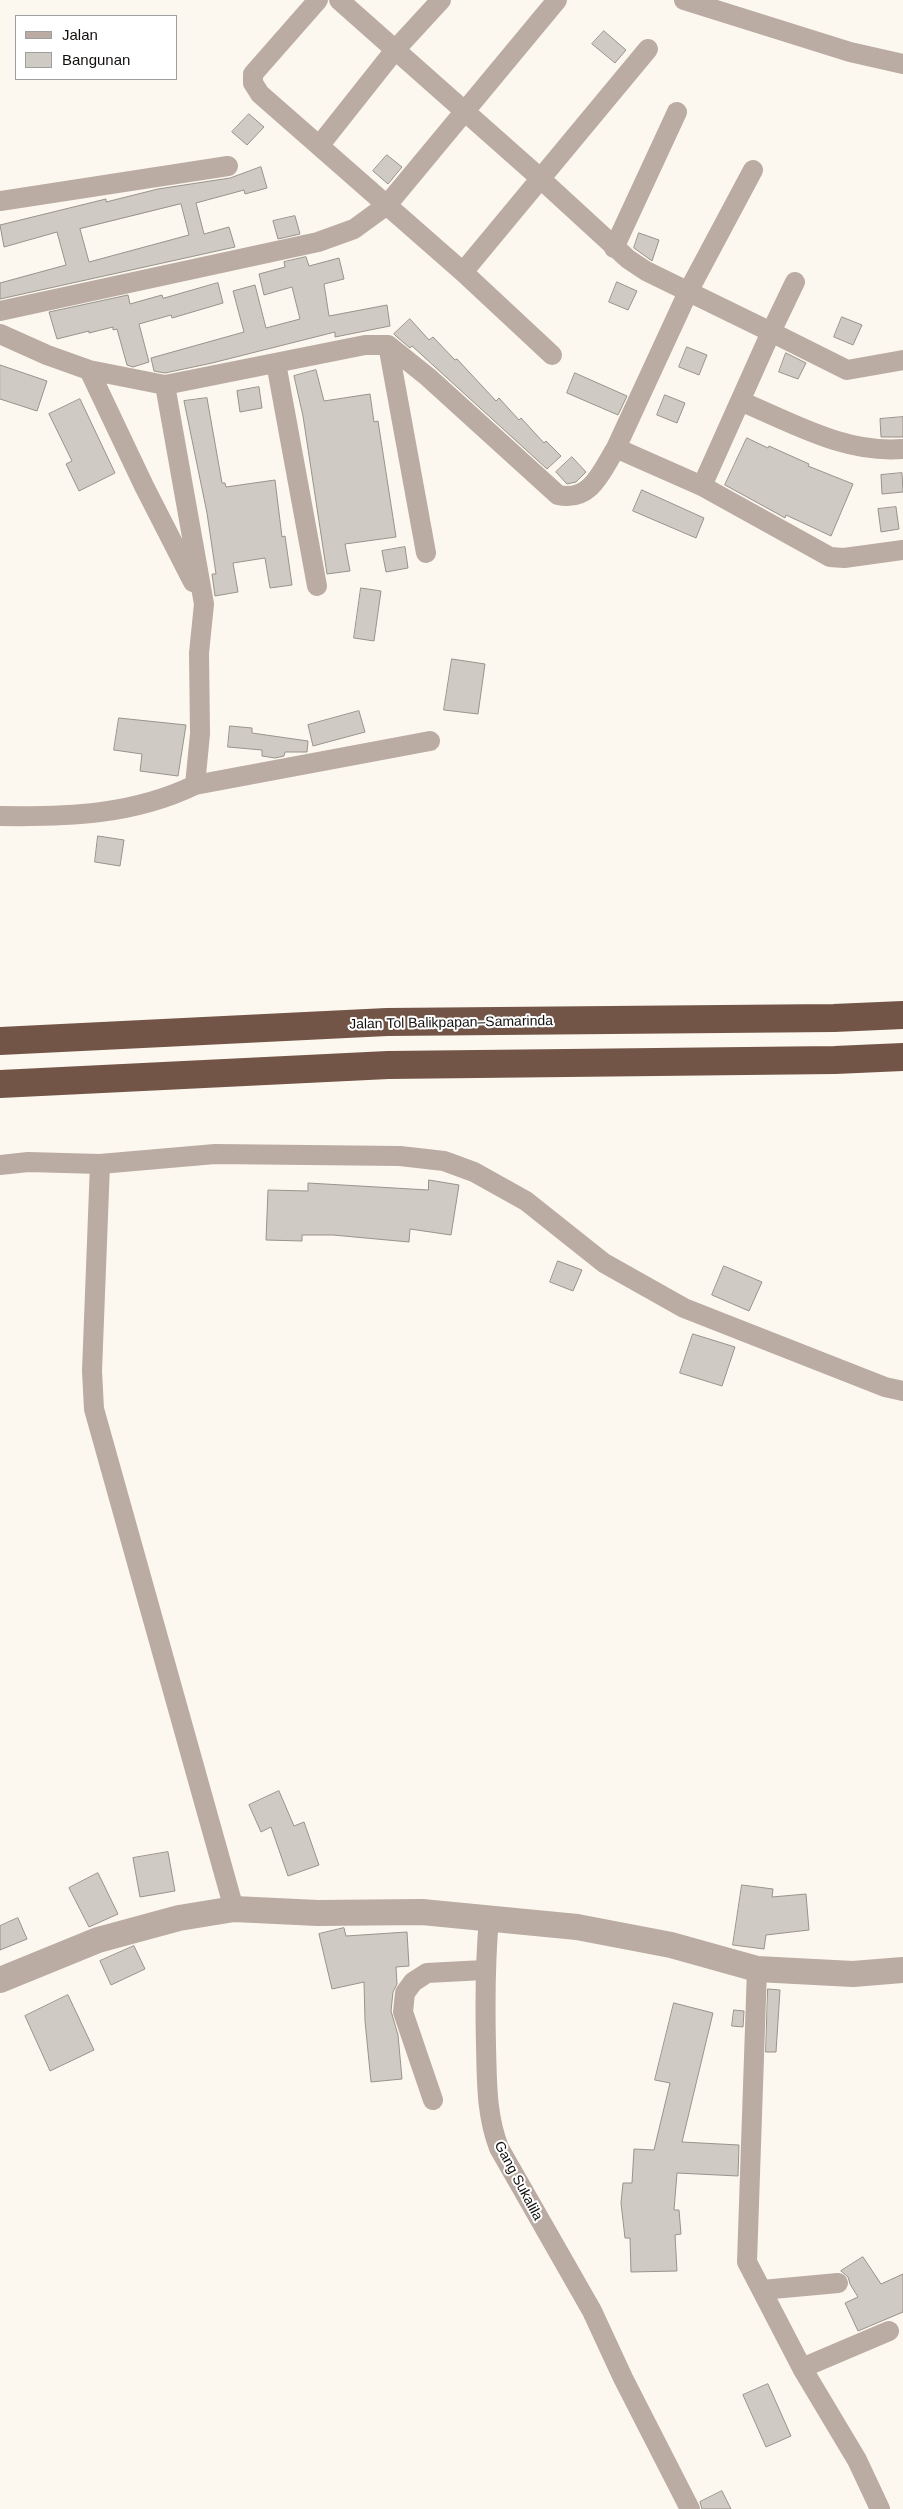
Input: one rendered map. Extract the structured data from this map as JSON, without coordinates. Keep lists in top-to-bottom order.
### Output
{
  "streets": {
    "highway": ["Jalan Tol Balikpapan–Samarinda"],
    "street": ["Gang Sukalila"]
  },
  "legend": ["Jalan", "Bangunan"]
}
